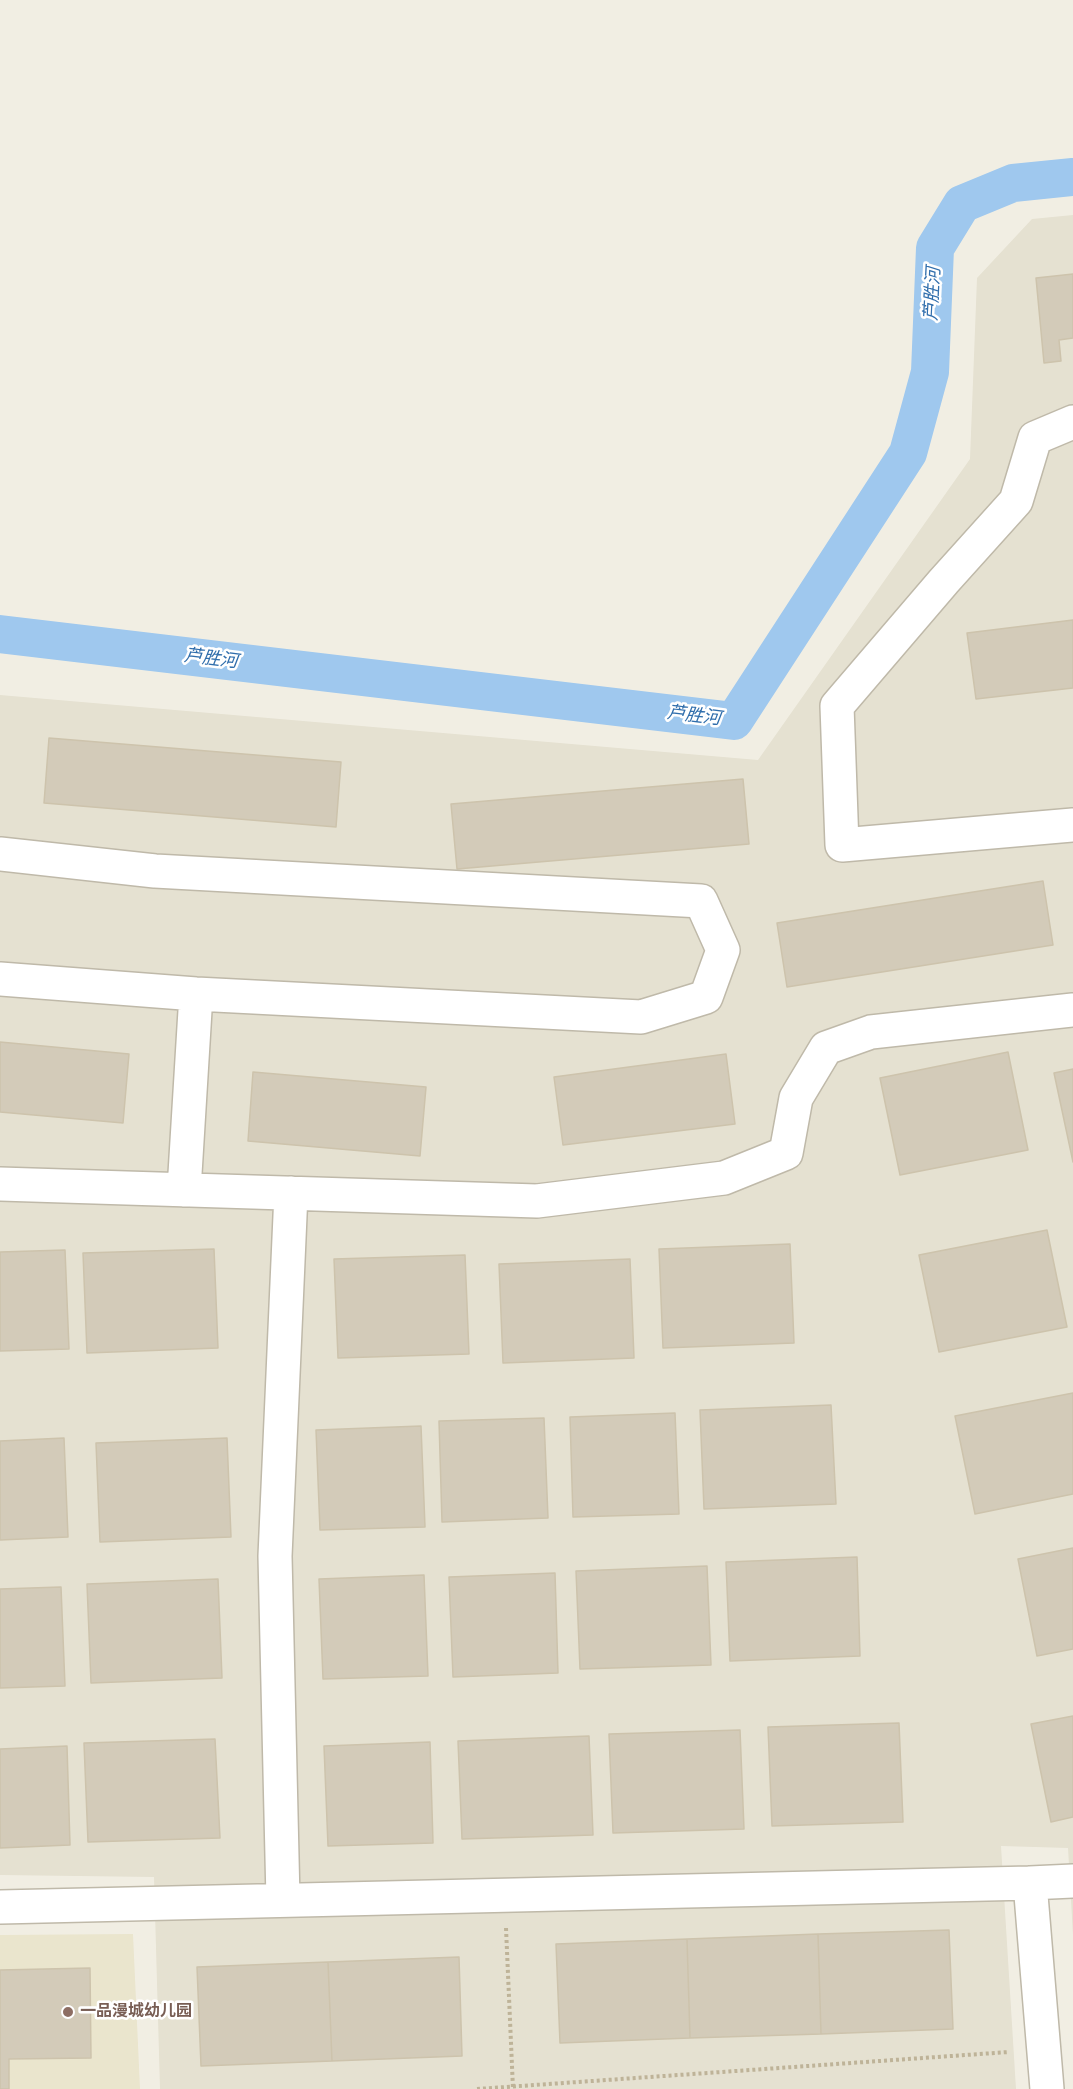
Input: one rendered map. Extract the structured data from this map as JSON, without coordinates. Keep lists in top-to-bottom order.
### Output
{
  "water": ["芦胜河"],
  "places": ["一品漫城幼儿园"]
}
